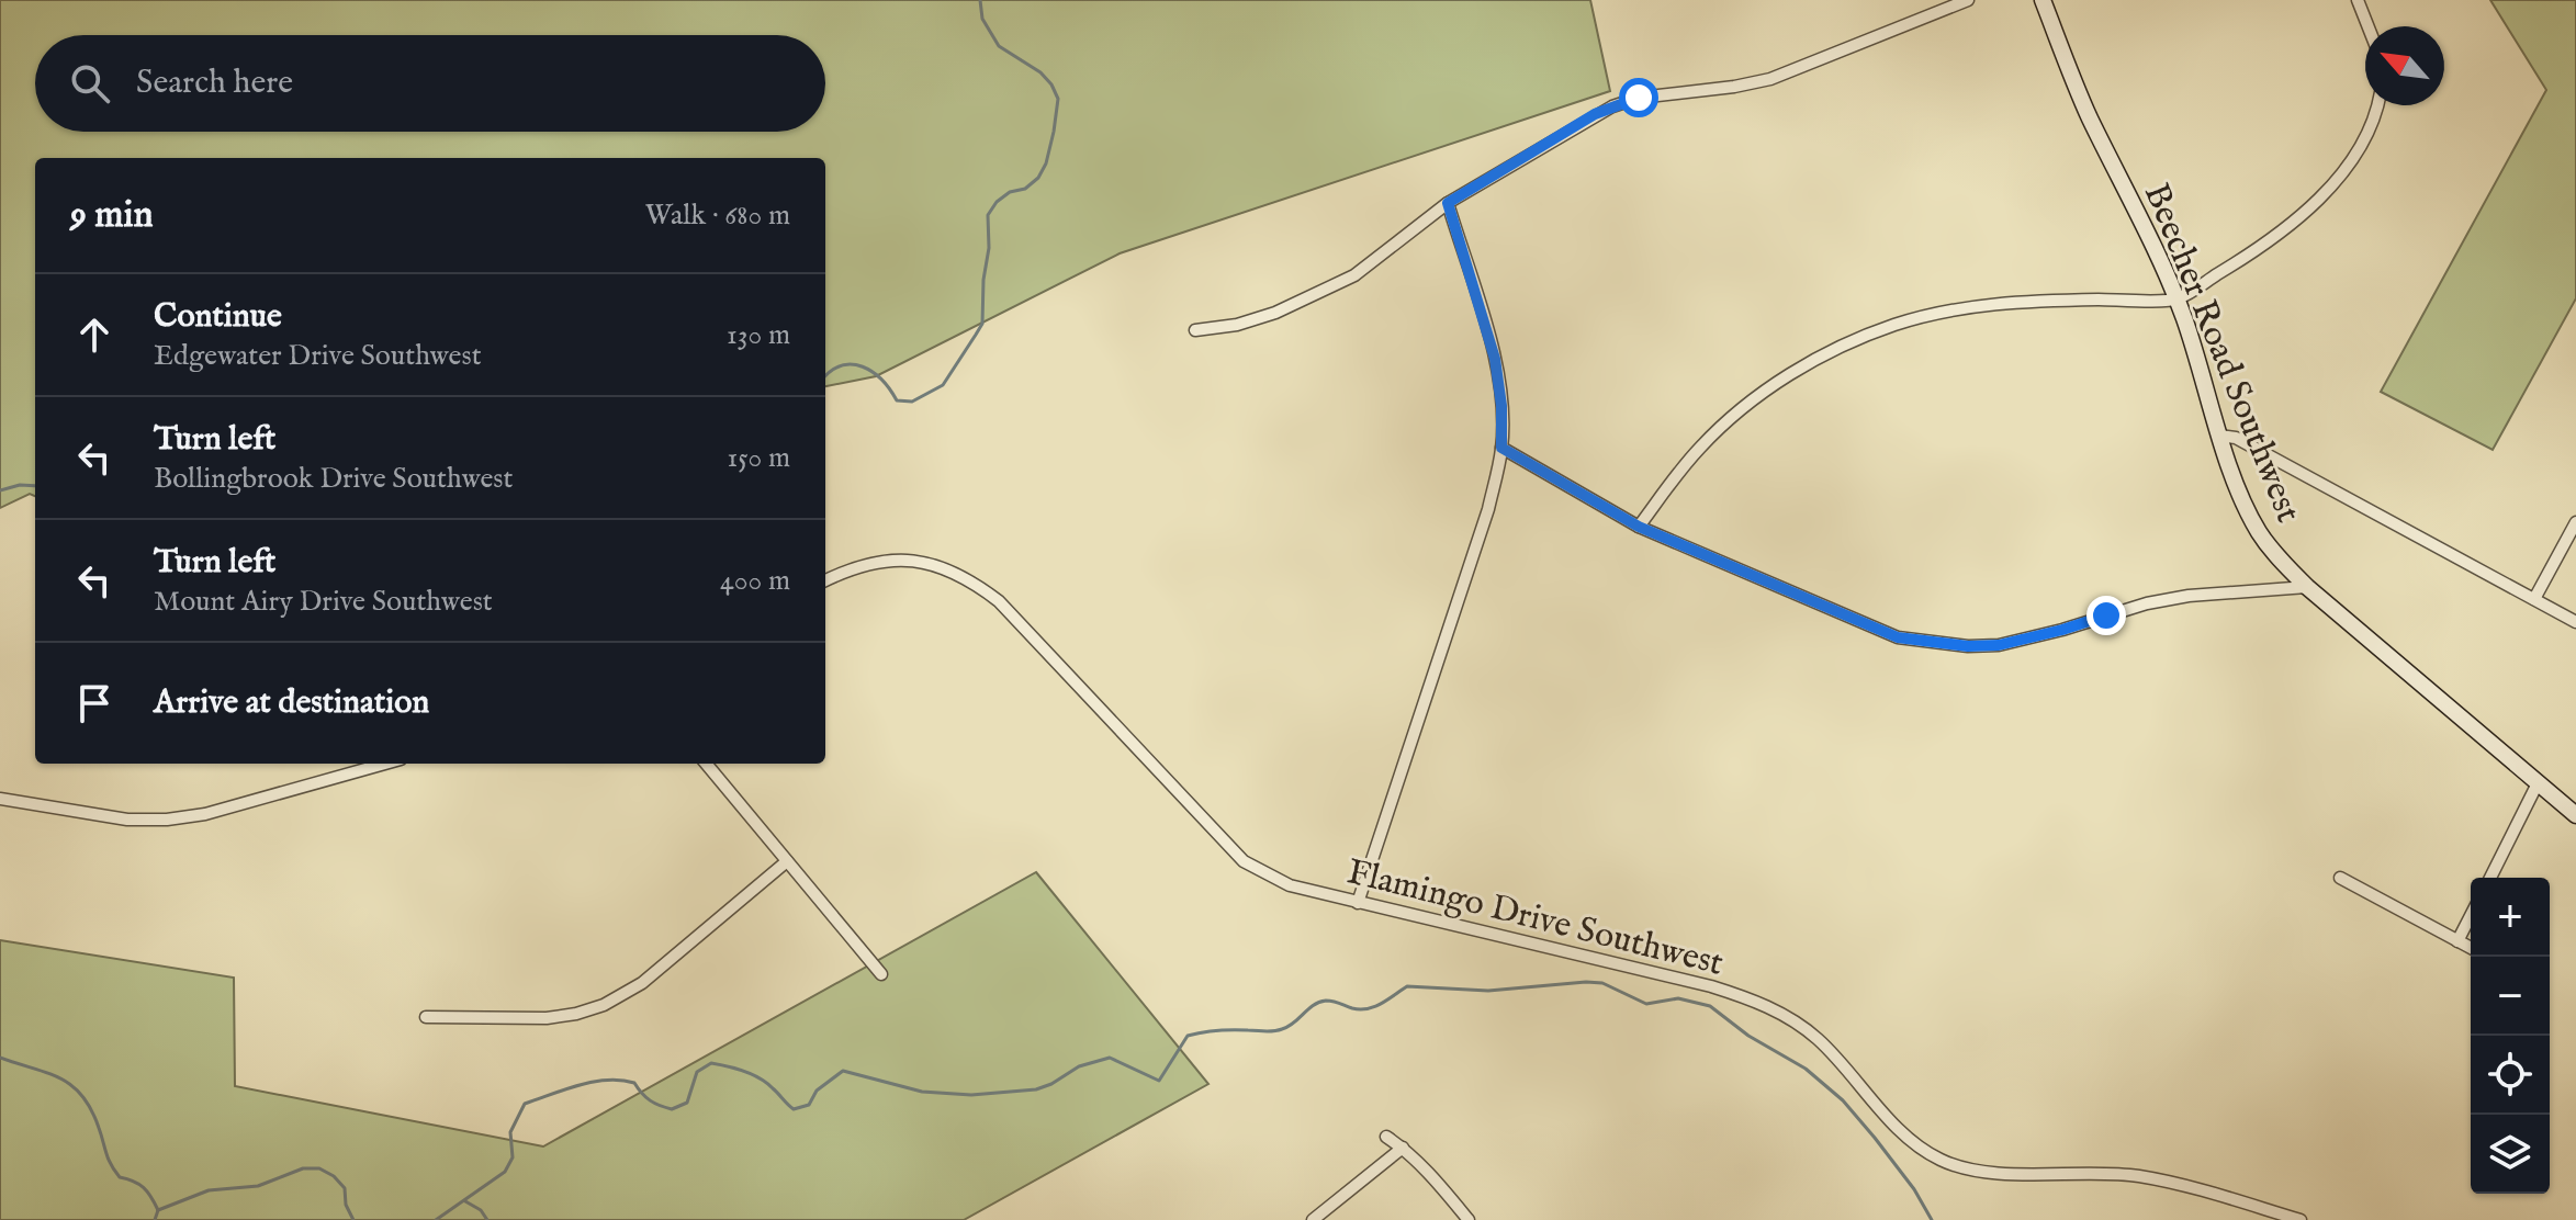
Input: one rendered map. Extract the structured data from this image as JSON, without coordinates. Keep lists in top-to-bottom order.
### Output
{
  "streets": {
    "street": ["Beecher Road Southwest", "Flamingo Drive Southwest"]
  },
  "north": "top left",
  "page": {
    "search": "Search here",
    "heading": ["9 min", "Walk · 680 m"],
    "list": [
      ["Continue", "Edgewater Drive Southwest", "130 m"],
      ["Turn left", "Bollingbrook Drive Southwest", "150 m"],
      ["Turn left", "Mount Airy Drive Southwest", "400 m"],
      "Arrive at destination"
    ],
    "map_buttons": ["+", "−"]
  }
}
